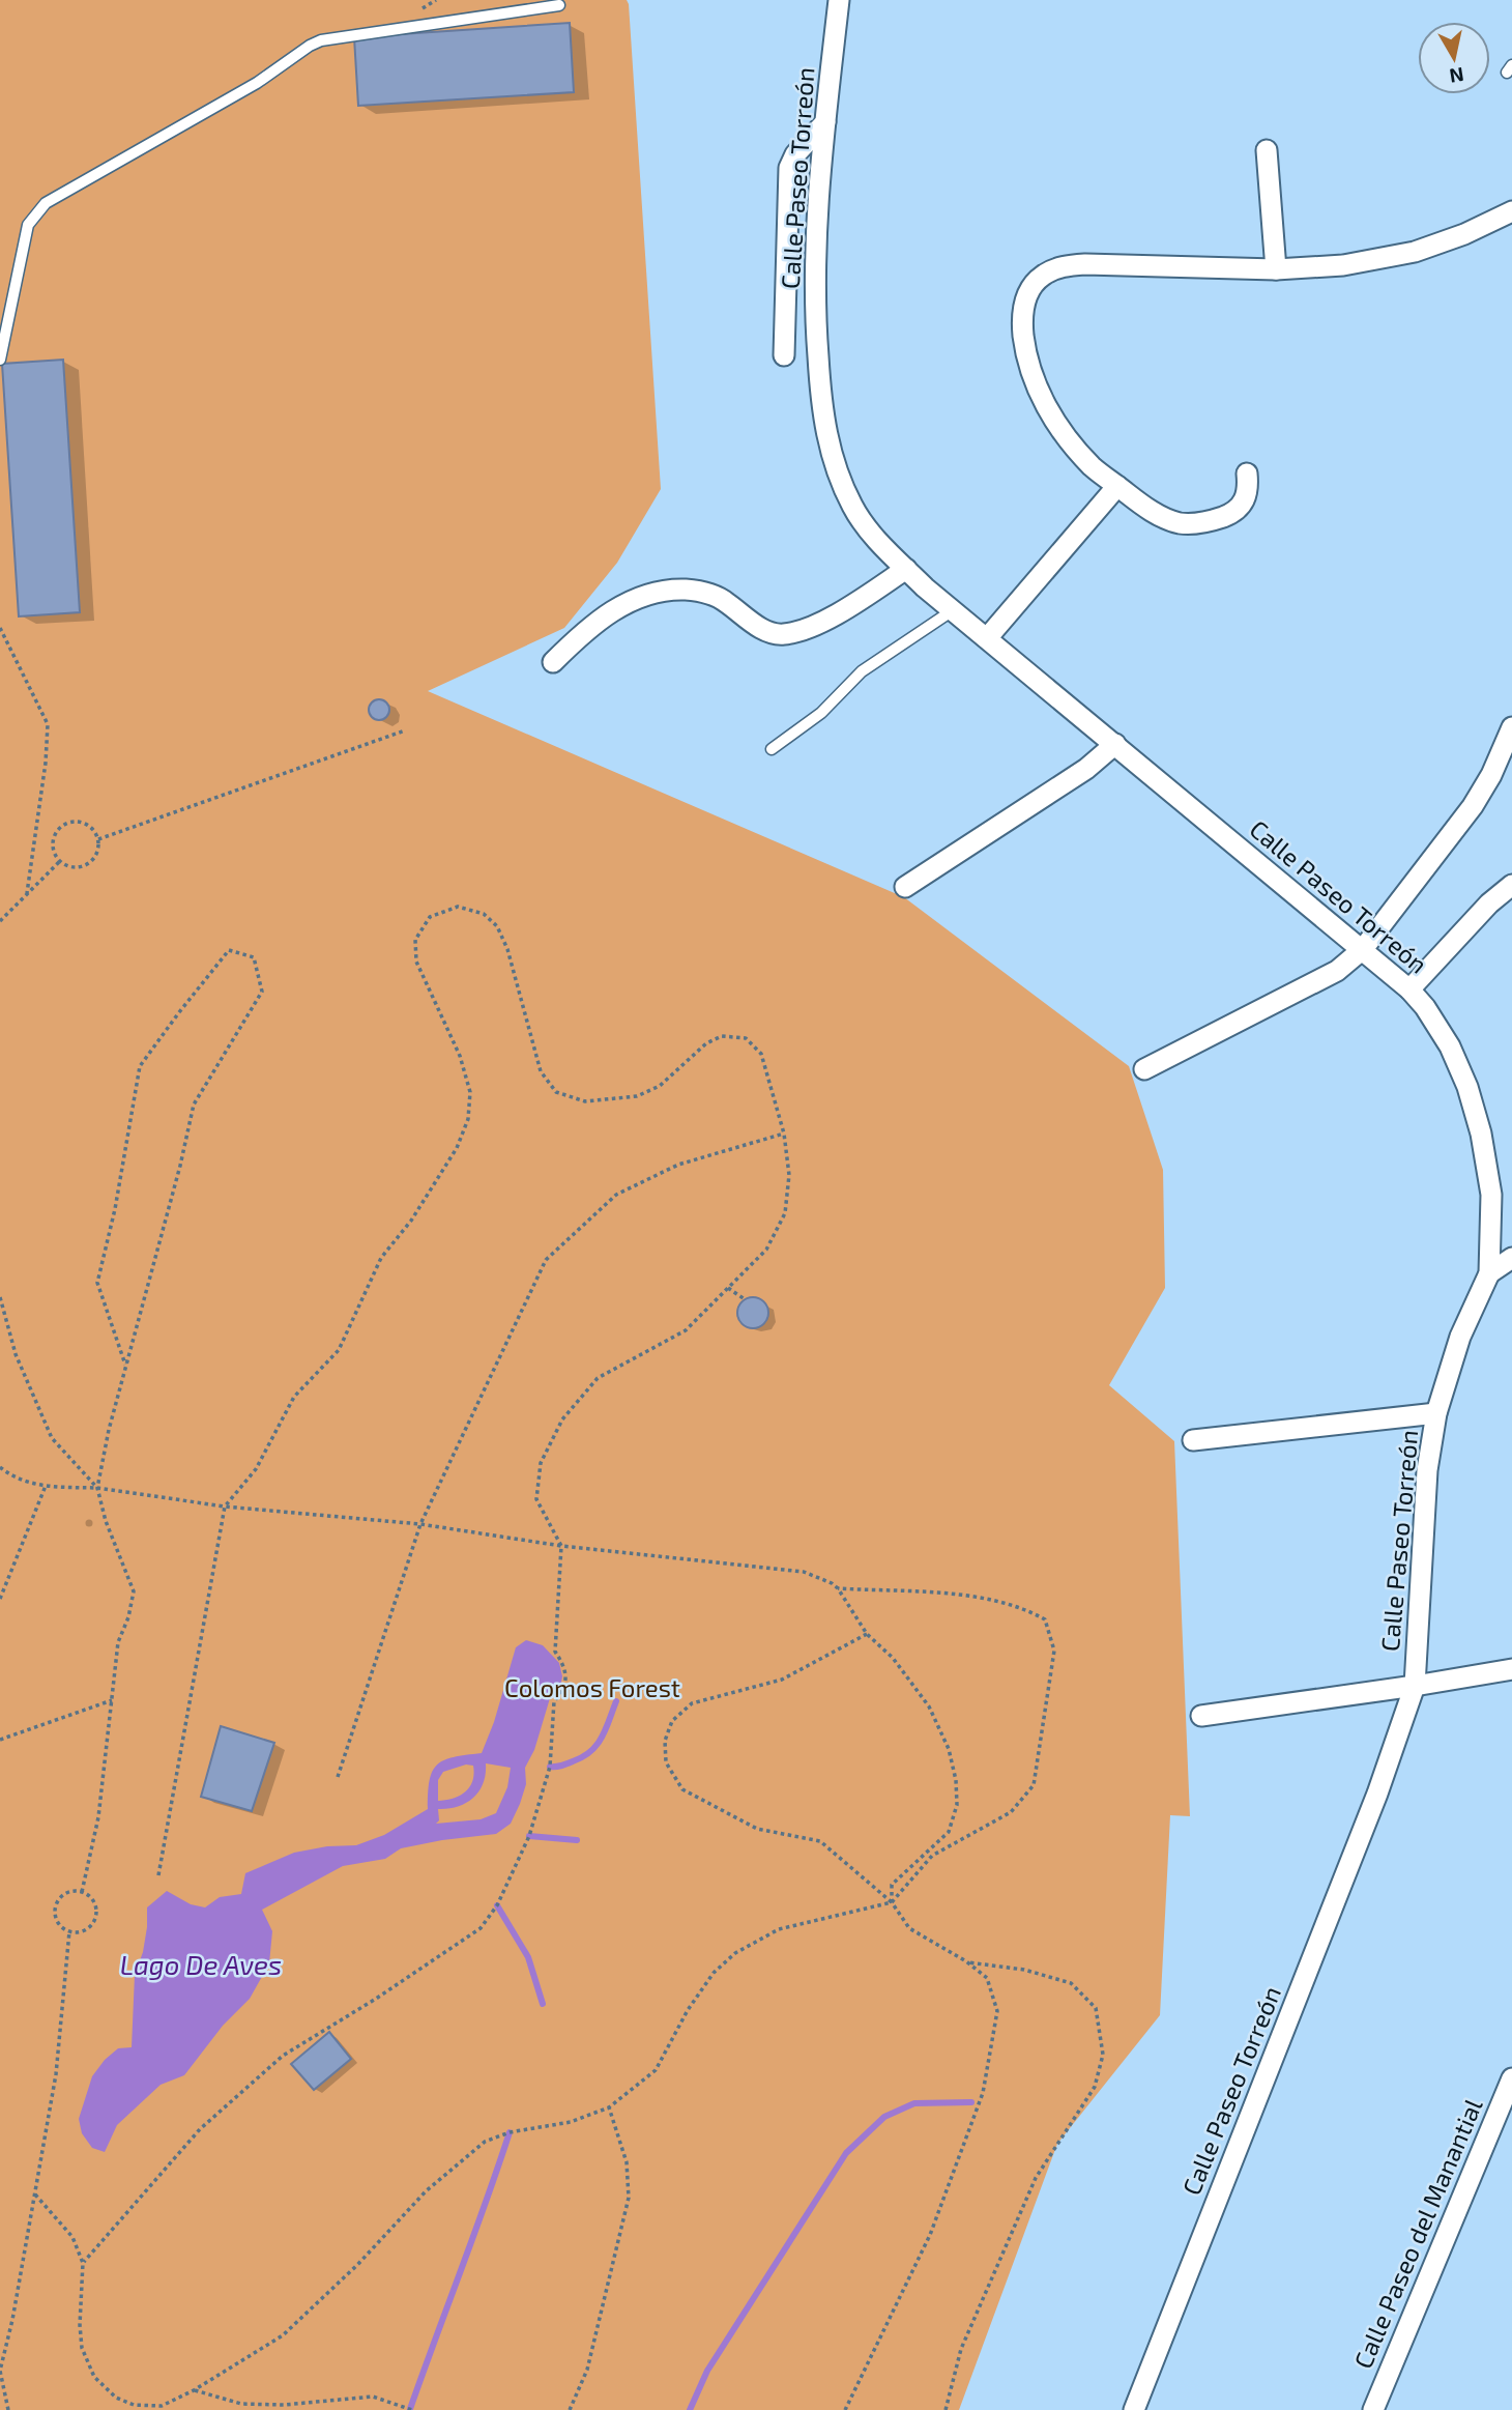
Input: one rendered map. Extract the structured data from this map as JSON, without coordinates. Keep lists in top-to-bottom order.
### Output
{
  "streets": {
    "street": ["Calle Paseo Torreón", "Calle Paseo del Manantial"]
  },
  "water": ["Lago De Aves"],
  "parks": ["Colomos Forest"],
  "north": "bottom"
}
